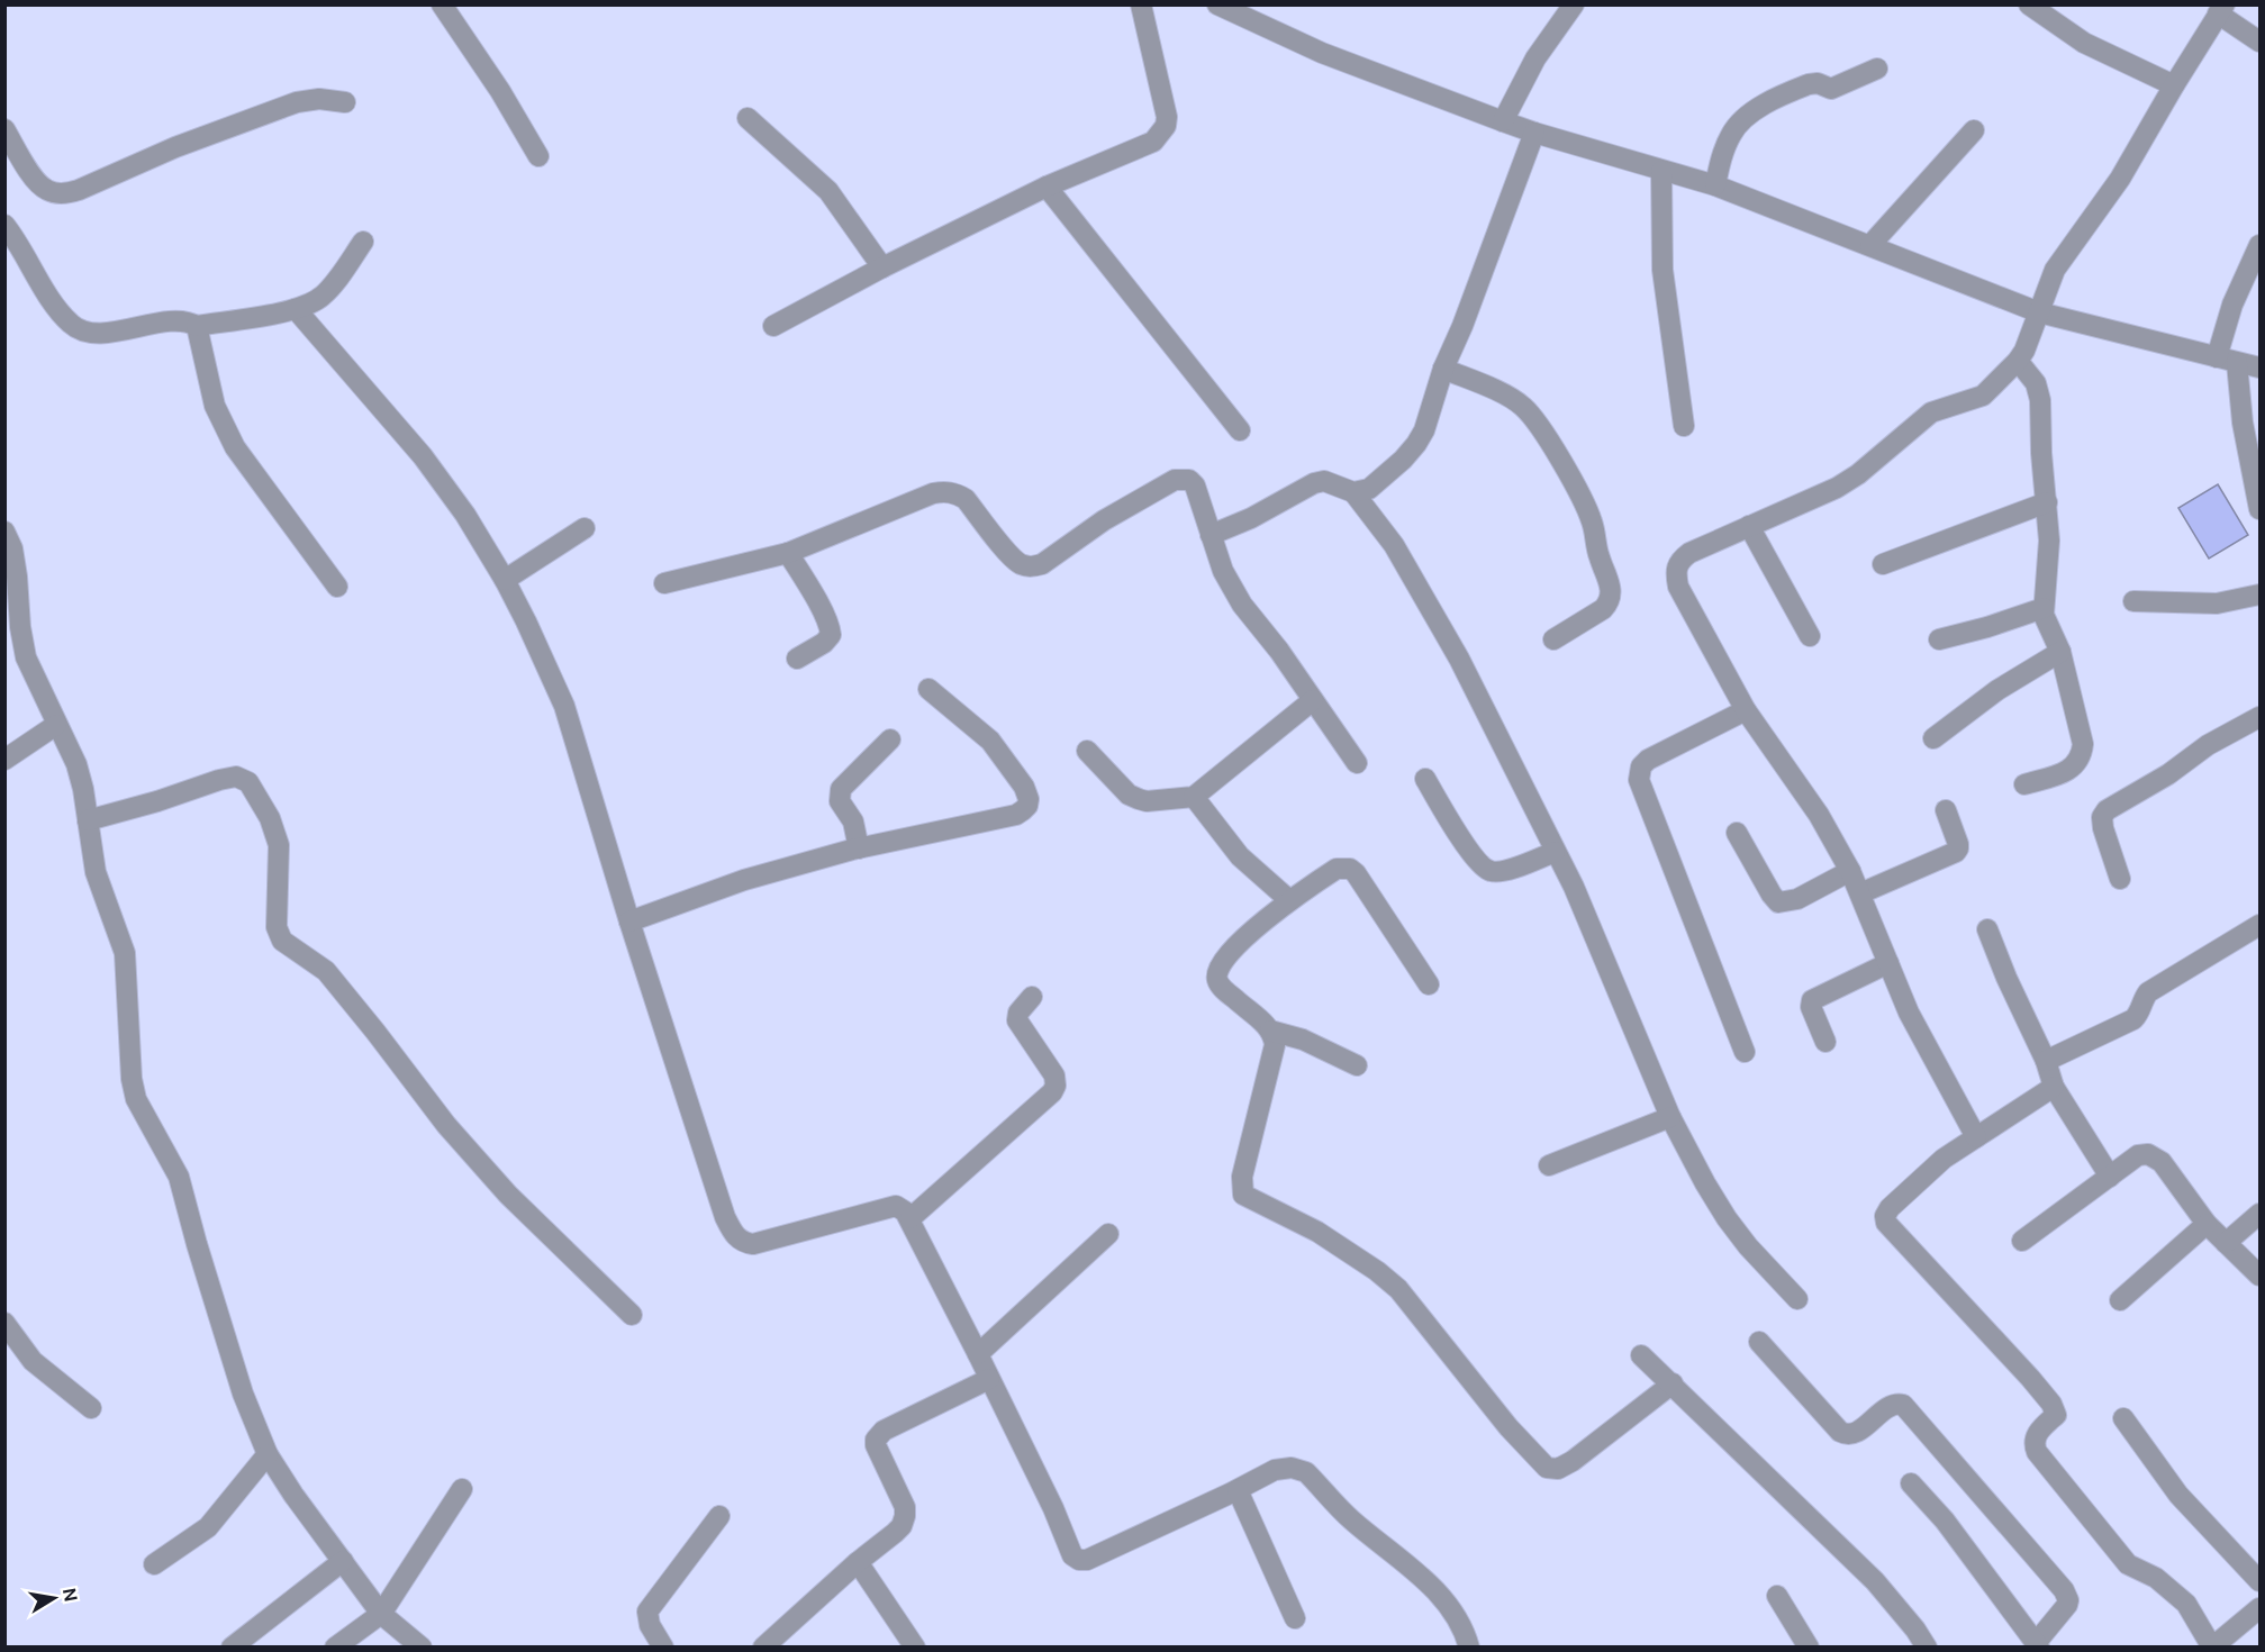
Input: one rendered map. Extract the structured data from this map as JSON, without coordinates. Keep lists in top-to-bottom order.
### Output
{
  "north": "right"
}
